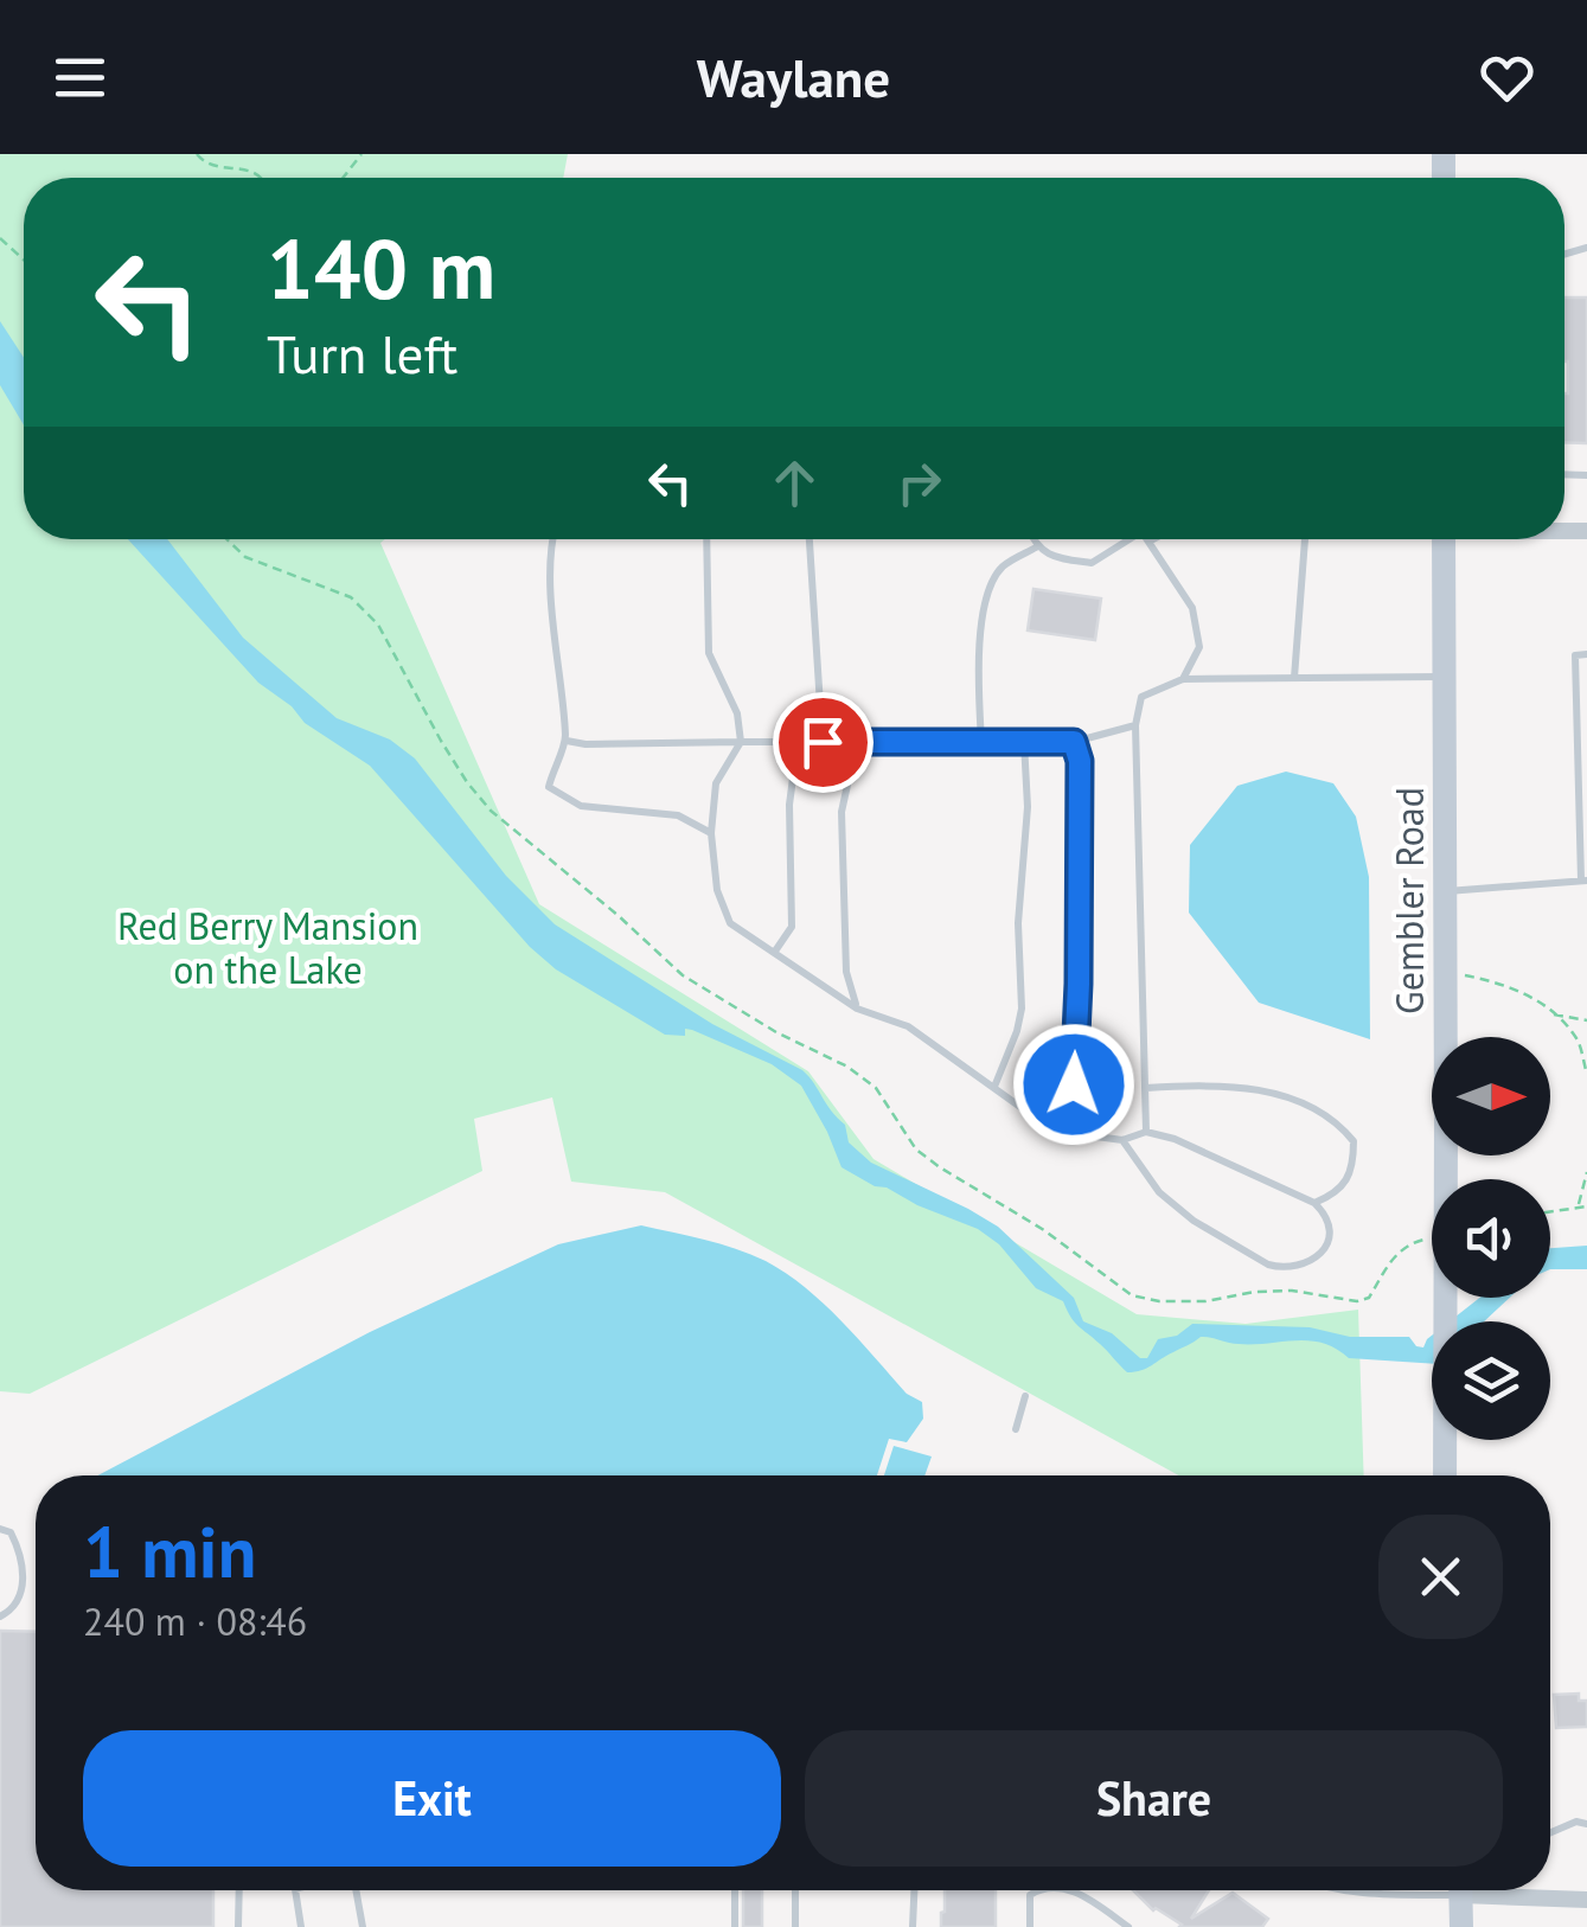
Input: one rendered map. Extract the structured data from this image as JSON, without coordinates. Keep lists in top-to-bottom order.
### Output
{
  "streets": {
    "main road": ["Gembler Road"]
  },
  "parks": ["Red Berry Mansion on the Lake"],
  "north": "right",
  "page": {
    "header": "Waylane",
    "turn": ["140 m", "Turn left"],
    "heading": ["1 min", "240 m · 08:46"],
    "buttons": ["Exit", "Share"]
  }
}
